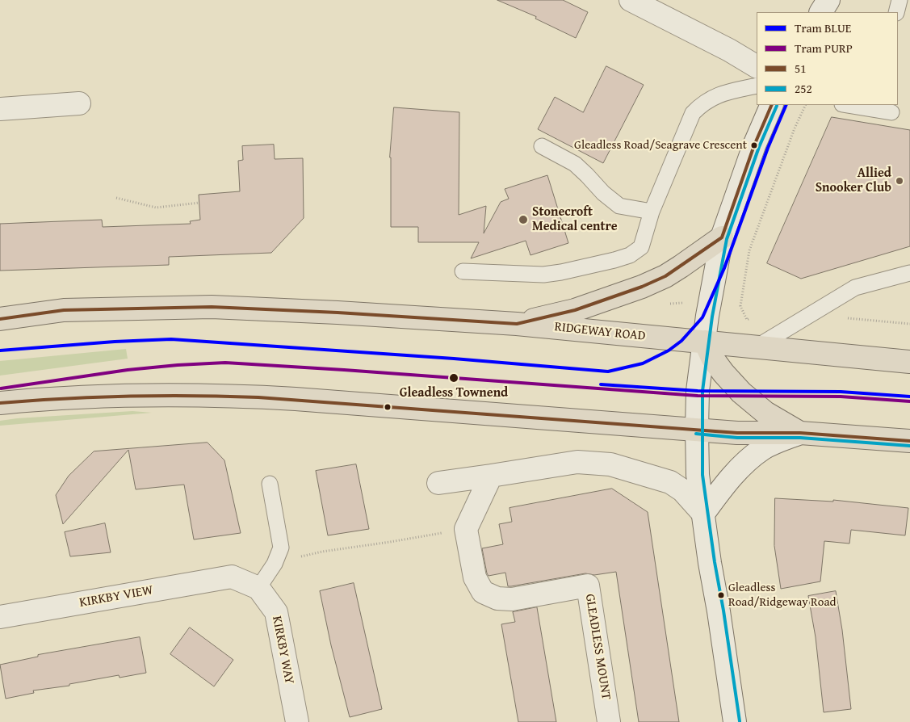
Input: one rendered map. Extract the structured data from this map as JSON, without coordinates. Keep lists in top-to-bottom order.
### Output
{
  "streets": {
    "highway": ["RIDGEWAY ROAD"],
    "street": ["KIRKBY VIEW", "GLEADLESS MOUNT", "KIRKBY WAY"]
  },
  "crossings": [
    ["KIRKBY VIEW", "KIRKBY WAY"]
  ],
  "places": [
    "Gleadless Road/Seagrave Crescent",
    "Allied Snooker Club",
    "Stonecroft Medical centre",
    "Gleadless Townend",
    "Gleadless Road/Ridgeway Road"
  ],
  "lines": [
    "tram line BLUE",
    "transit line 51",
    "transit line 252",
    "tram line PURP"
  ],
  "legend": [
    "Tram BLUE",
    "Tram PURP",
    "51",
    "252"
  ]
}
